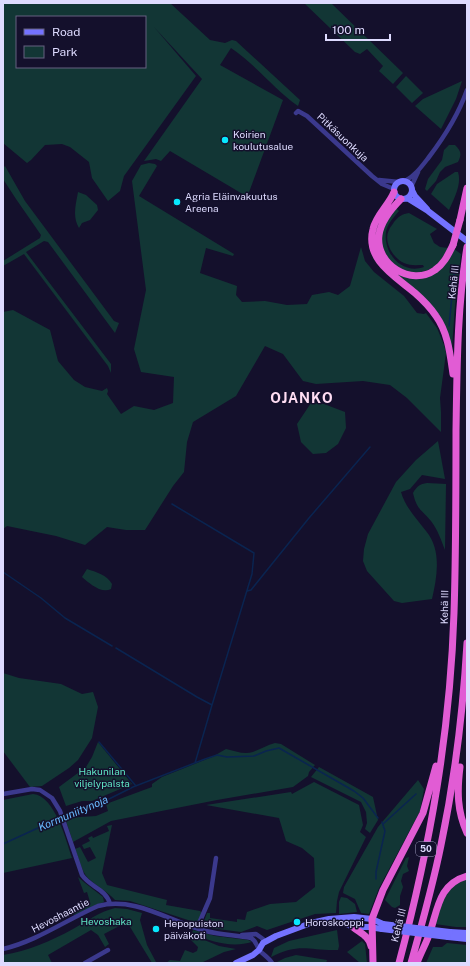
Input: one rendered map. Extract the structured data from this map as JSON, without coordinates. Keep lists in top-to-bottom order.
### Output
{
  "streets": {
    "highway": ["Kehä III", "50"],
    "street": ["Pitkäsuonkuja", "Hevoshaantie"]
  },
  "districts": ["OJANKO"],
  "water": ["Kormuniitynoja"],
  "parks": ["Hakunilan viljelypalsta", "Hevoshaka"],
  "places": [
    "Koirien koulutusalue",
    "Agria Eläinvakuutus Areena",
    "Horoskooppi",
    "Hepopuiston päiväkoti"
  ],
  "legend": ["Road", "Park"],
  "scale_bar": "100 m"
}
